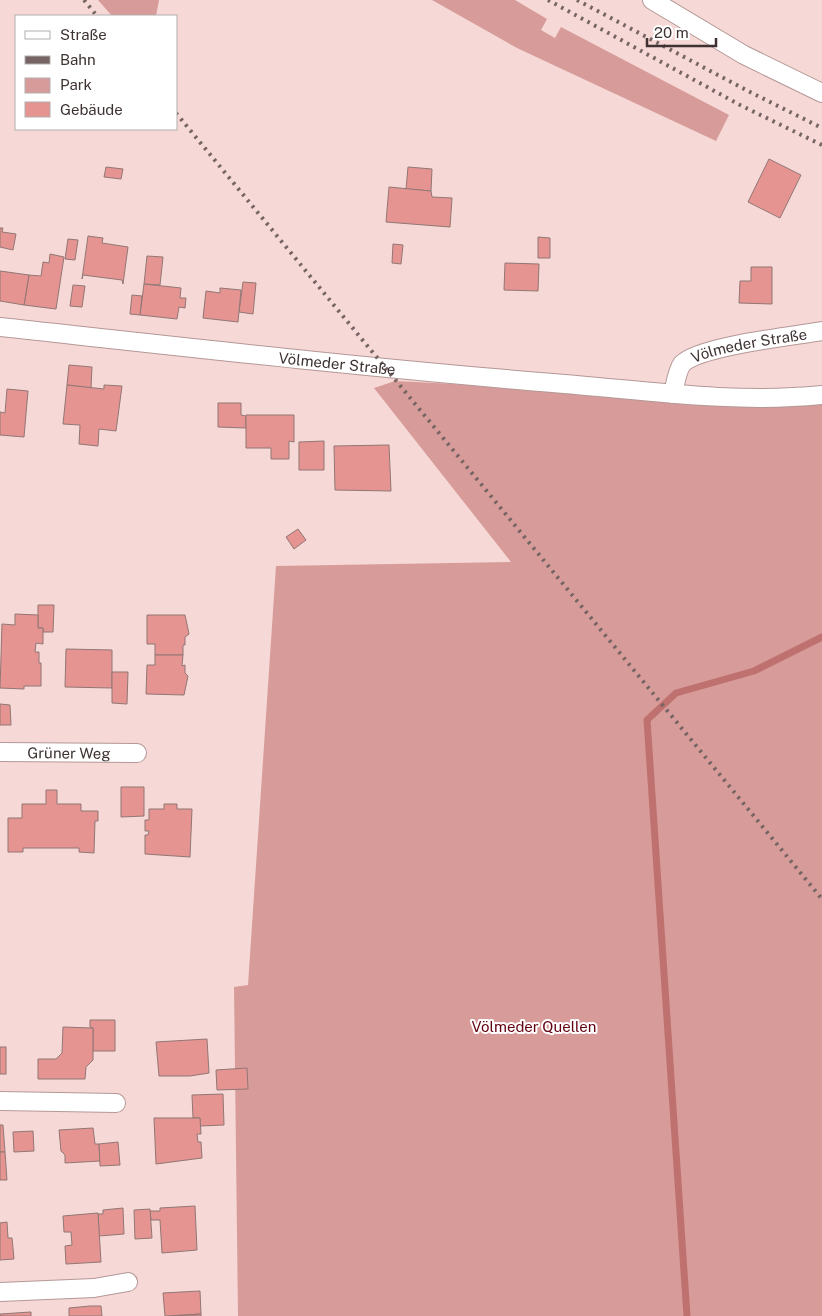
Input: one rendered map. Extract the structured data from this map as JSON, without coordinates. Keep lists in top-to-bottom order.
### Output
{
  "streets": {
    "street": ["Völmeder Straße", "Grüner Weg"]
  },
  "parks": ["Völmeder Quellen"],
  "legend": [
    "Straße",
    "Bahn",
    "Park",
    "Gebäude"
  ],
  "scale_bar": "20 m"
}
